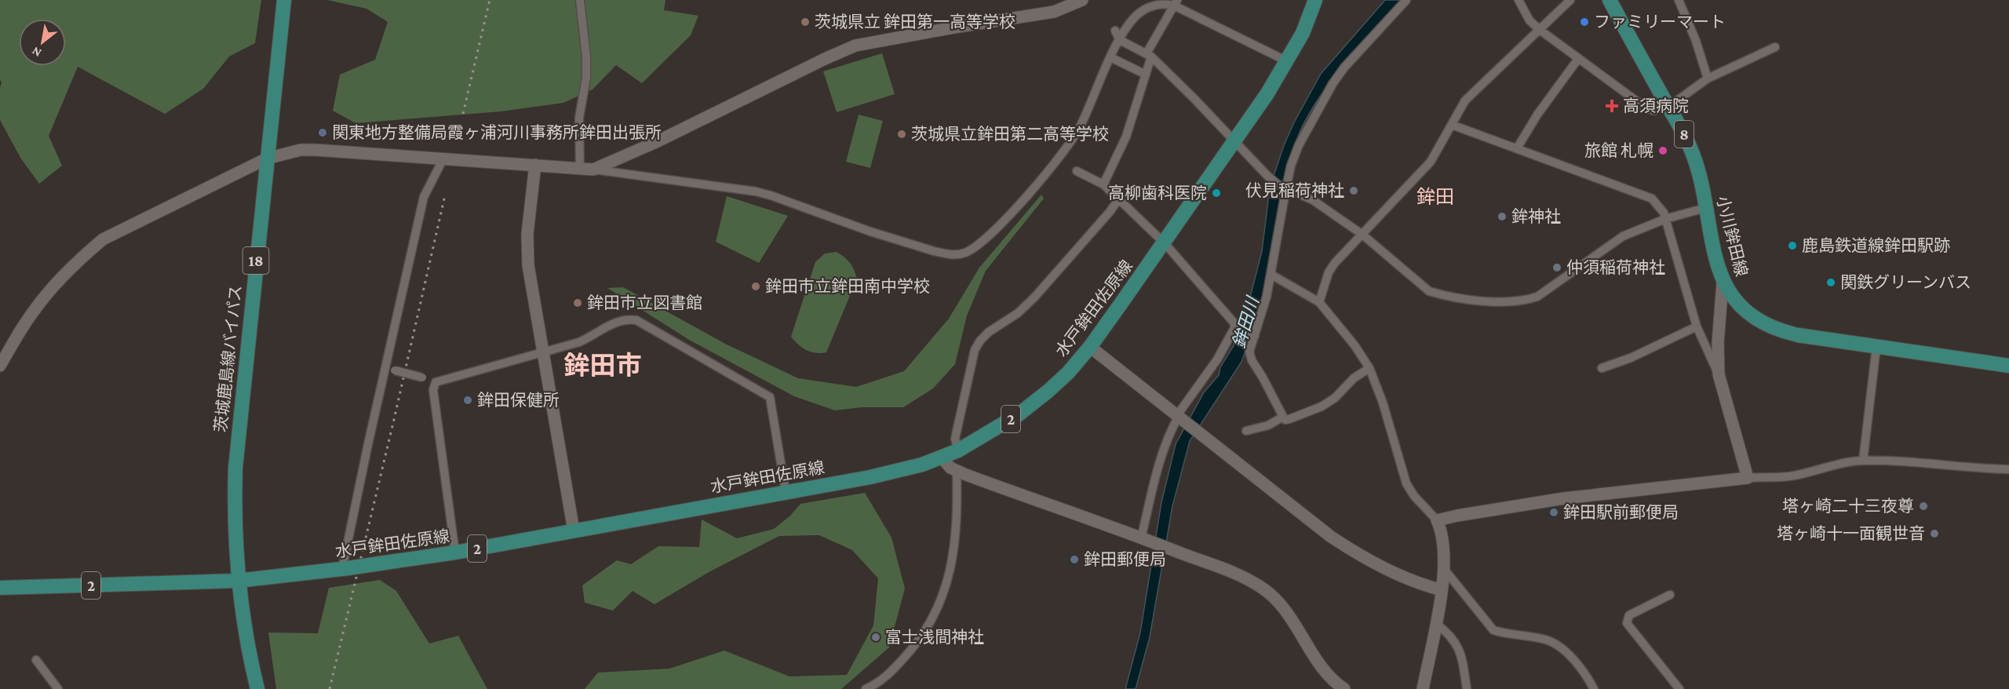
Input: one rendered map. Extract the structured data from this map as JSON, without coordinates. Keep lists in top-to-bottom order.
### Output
{
  "streets": {
    "main road": [
      "8",
      "小川鉾田線",
      "18",
      "水戸鉾田佐原線",
      "茨城鹿島線バイパス",
      "2"
    ]
  },
  "crossings": [
    ["水戸鉾田佐原線", "茨城鹿島線バイパス"]
  ],
  "districts": ["鉾田", "鉾田市"],
  "water": ["鉾田川"],
  "places": {
    "other": [
      "茨城県立 鉾田第一高等学校",
      "ファミリーマート",
      "関東地方整備局霞ヶ浦河川事務所鉾田出張所",
      "茨城県立鉾田第二高等学校",
      "旅館 札幌",
      "伏見稲荷神社",
      "高柳歯科医院",
      "鉾神社",
      "鹿島鉄道線鉾田駅跡",
      "仲須稲荷神社",
      "関鉄グリーンバス",
      "鉾田市立鉾田南中学校",
      "鉾田市立図書館",
      "鉾田保健所",
      "塔ヶ崎二十三夜尊",
      "鉾田駅前郵便局",
      "塔ヶ崎十一面観世音",
      "鉾田郵便局",
      "富士浅間神社"
    ],
    "health": ["高須病院"]
  },
  "north": "bottom left"
}
